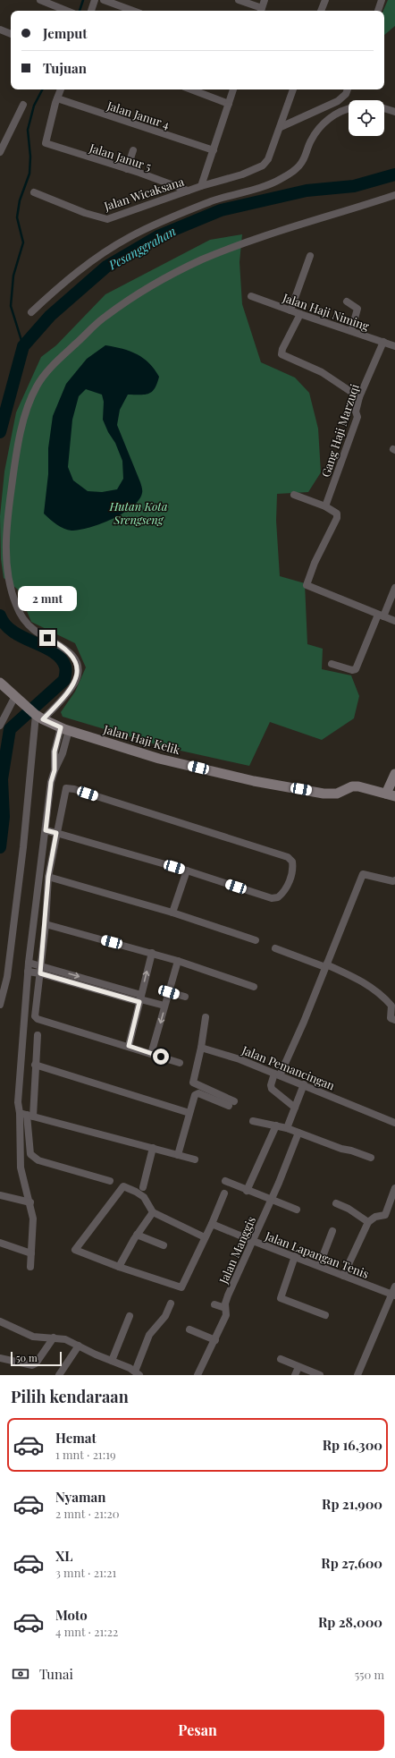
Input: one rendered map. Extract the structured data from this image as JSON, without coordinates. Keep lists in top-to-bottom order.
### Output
{
  "streets": {
    "street": [
      "Jalan Janur 4",
      "Jalan Janur 5",
      "Jalan Wicaksana",
      "Jalan Haji Niming",
      "Gang Haji Marzuqi",
      "Jalan Haji Kelik",
      "Jalan Pemancingan",
      "Jalan Manggis",
      "Jalan Lapangan Tenis"
    ]
  },
  "crossings": [
    ["Jalan Janur 4", "Jalan Janur 5"],
    ["Jalan Janur 4", "Jalan Wicaksana"],
    ["Jalan Janur 5", "Jalan Wicaksana"],
    ["Jalan Haji Niming", "Gang Haji Marzuqi"],
    ["Jalan Manggis", "Jalan Lapangan Tenis"]
  ],
  "water": ["Pesanggrahan"],
  "parks": ["Hutan Kota Srengseng"],
  "scale_bar": "50 m",
  "page": {
    "banner": ["Jemput", "Tujuan"],
    "bubble": "2 mnt",
    "scale": "50 m",
    "heading": "Pilih kendaraan",
    "list": [
      {
        "name": "Hemat",
        "note": "1 mnt · 21:19",
        "value": "Rp 16,300"
      },
      {
        "name": "Nyaman",
        "note": "2 mnt · 21:20",
        "value": "Rp 21,900"
      },
      {
        "name": "XL",
        "note": "3 mnt · 21:21",
        "value": "Rp 27,600"
      },
      {
        "name": "Moto",
        "note": "4 mnt · 21:22",
        "value": "Rp 28,000"
      }
    ],
    "pay": ["Tunai", "550 m"],
    "buttons": "Pesan"
  }
}
